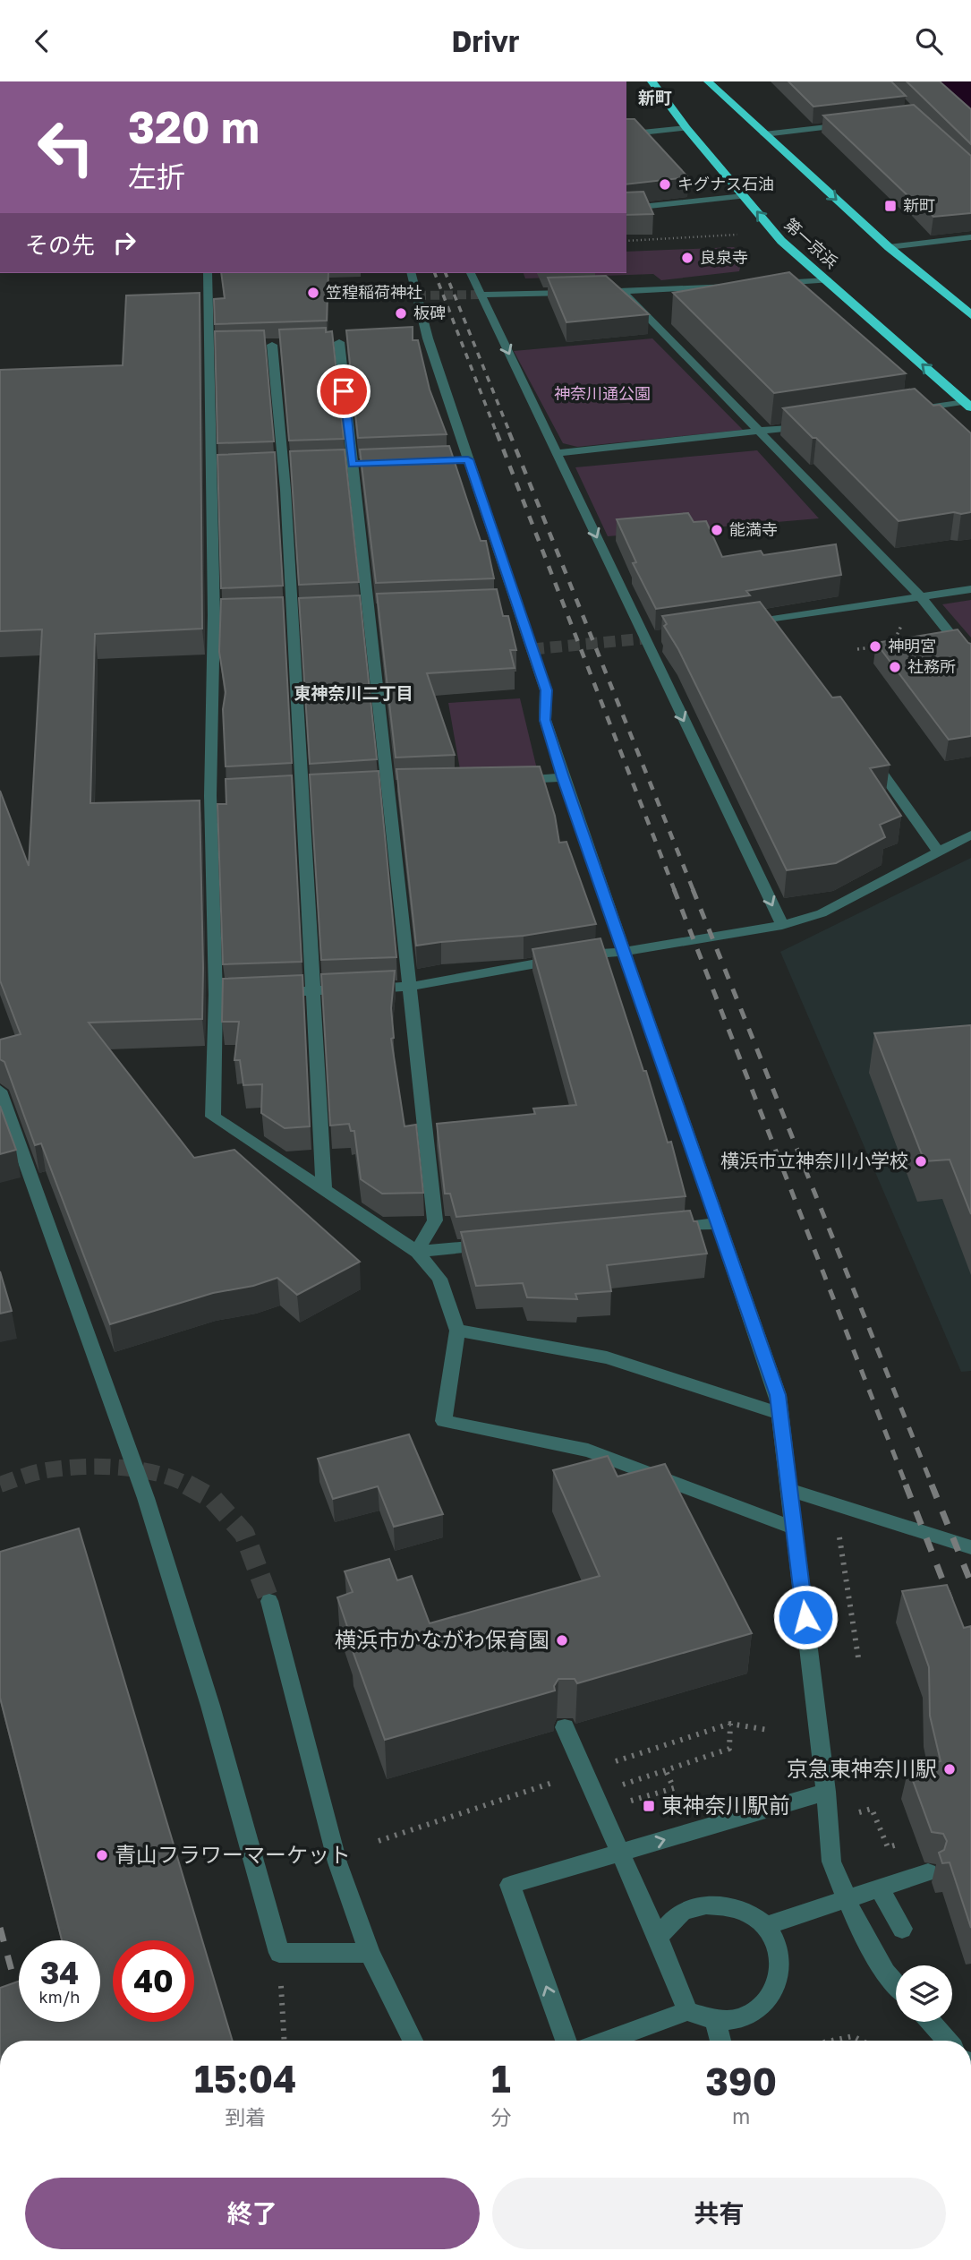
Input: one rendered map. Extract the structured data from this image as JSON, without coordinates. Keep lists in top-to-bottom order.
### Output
{
  "streets": {
    "highway": ["第一京浜"]
  },
  "districts": ["新町", "東神奈川二丁目"],
  "parks": ["神奈川通公園"],
  "places": {
    "other": [
      "キグナス石油",
      "良泉寺",
      "笠䅣稲荷神社",
      "板碑",
      "能満寺",
      "神明宮",
      "社務所",
      "横浜市立神奈川小学校",
      "横浜市かながわ保育園",
      "京急東神奈川駅",
      "青山フラワーマーケット"
    ],
    "transit": ["新町", "東神奈川駅前"]
  },
  "page": {
    "header": "Drivr",
    "turn": ["320 m", "左折"],
    "then": "その先",
    "speed": "34 km/h",
    "limit": "40",
    "eta": [
      "15:04",
      "到着",
      "1",
      "分",
      "390",
      "m"
    ],
    "buttons": ["終了", "共有"]
  }
}
